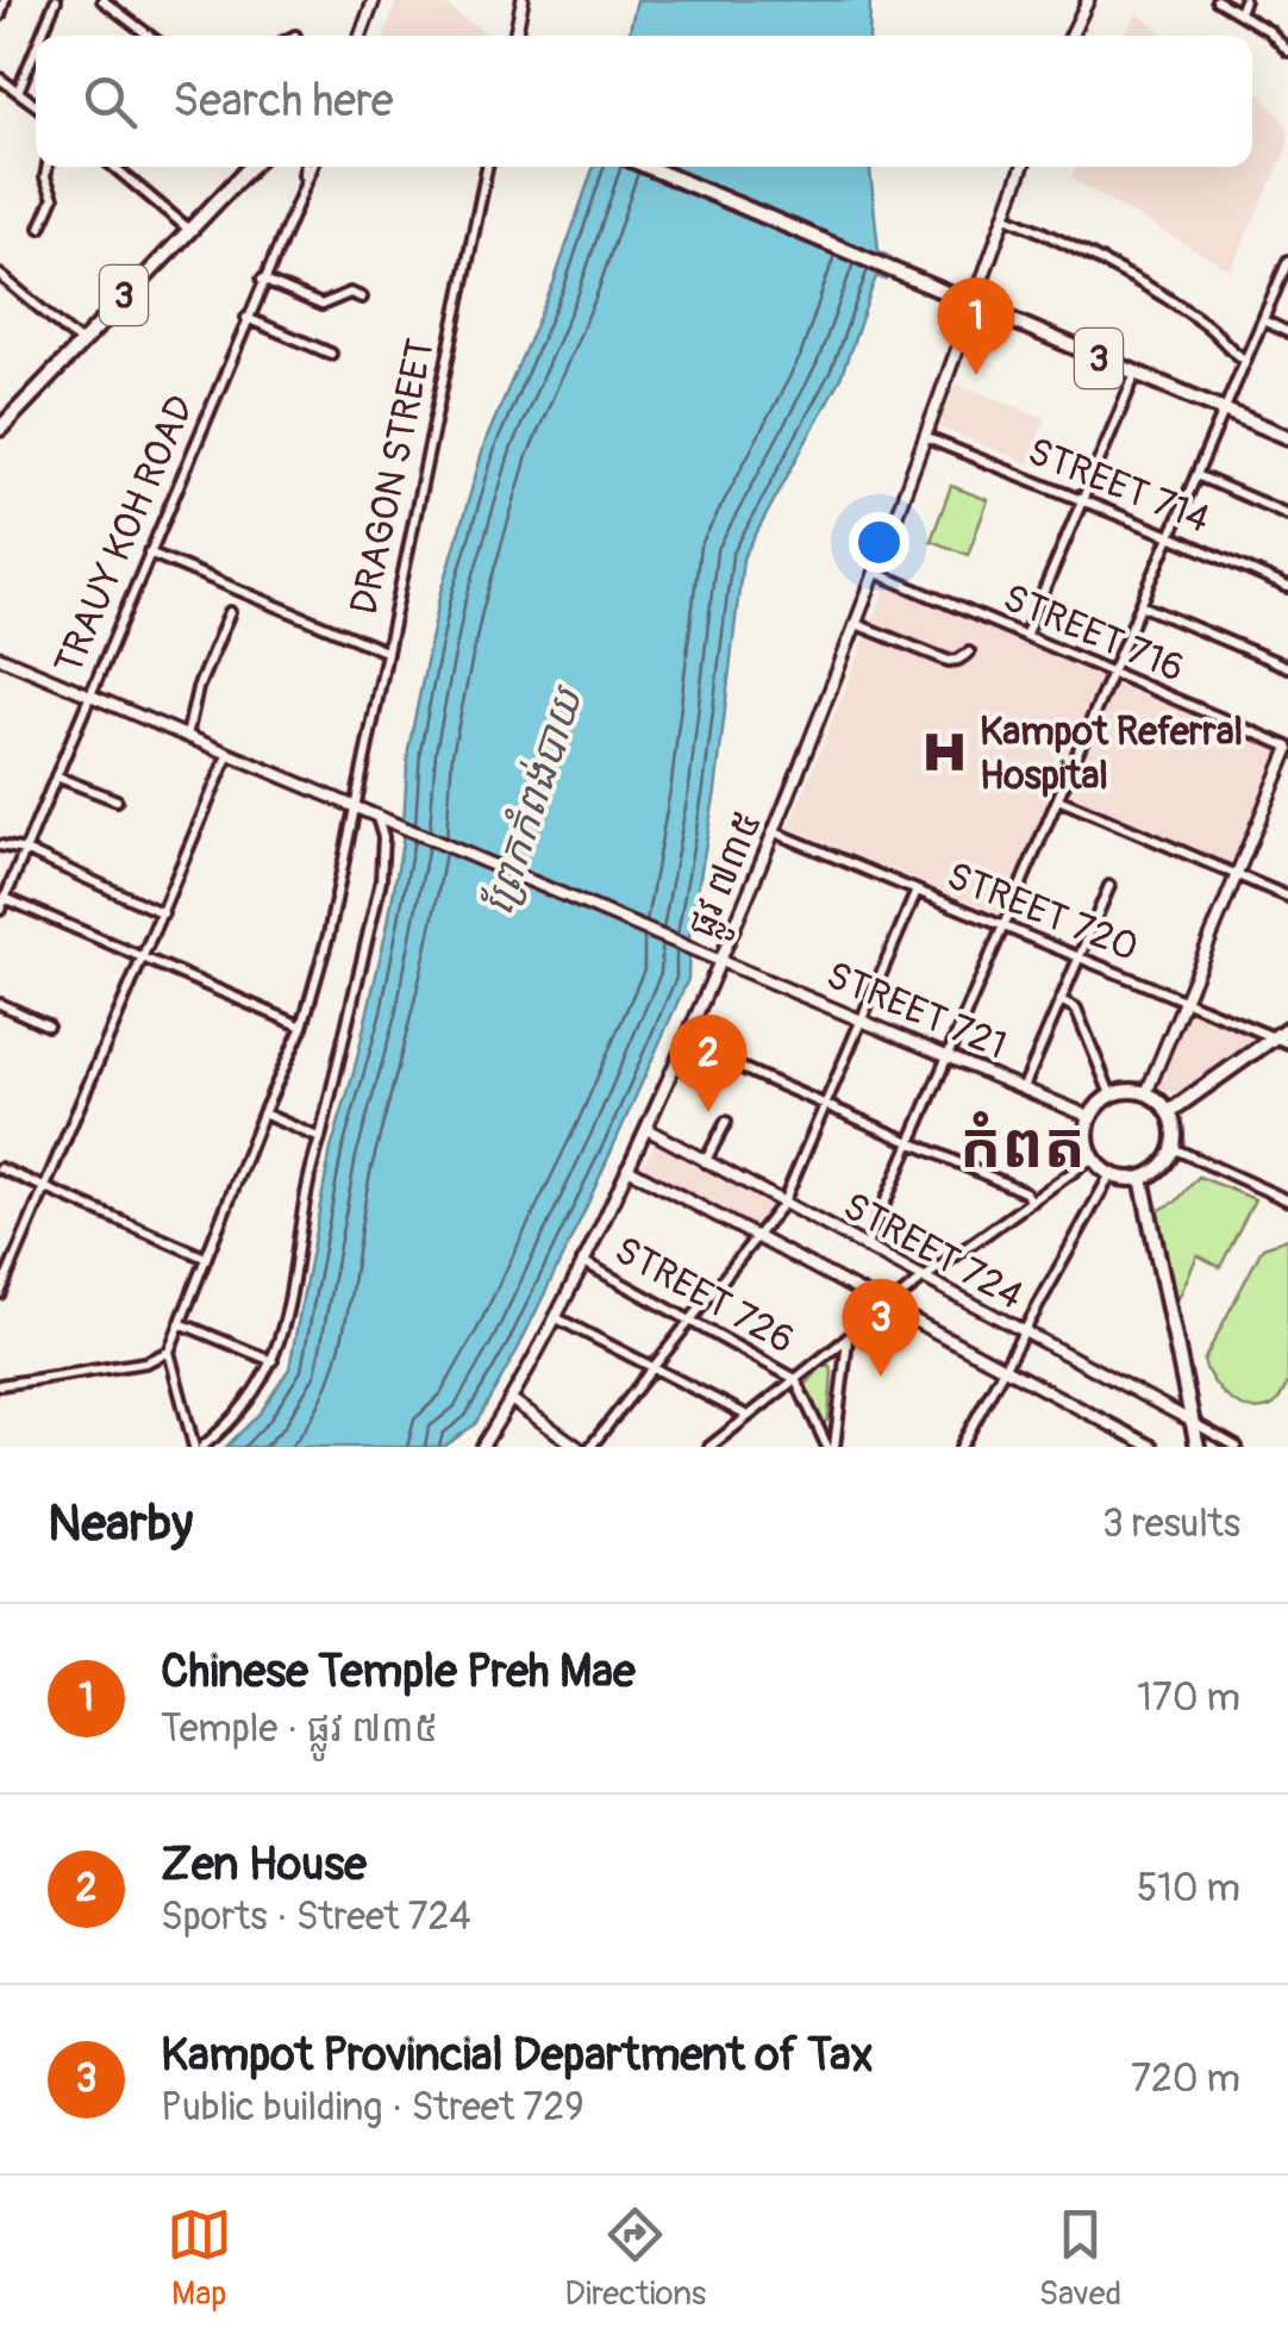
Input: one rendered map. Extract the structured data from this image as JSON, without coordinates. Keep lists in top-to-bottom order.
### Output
{
  "streets": {
    "main road": ["3"],
    "street": [
      "DRAGON STREET",
      "STREET 714",
      "TRAUY KOH ROAD",
      "STREET 716",
      "ផ្លូវ ៧៣៥",
      "STREET 720",
      "STREET 721",
      "STREET 724",
      "STREET 726"
    ]
  },
  "crossings": [
    ["3", "ផ្លូវ ៧៣៥"],
    ["DRAGON STREET", "STREET 721"],
    ["STREET 714", "ផ្លូវ ៧៣៥"],
    ["TRAUY KOH ROAD", "STREET 721"],
    ["STREET 716", "ផ្លូវ ៧៣៥"],
    ["ផ្លូវ ៧៣៥", "STREET 720"],
    ["ផ្លូវ ៧៣៥", "STREET 721"],
    ["ផ្លូវ ៧៣៥", "STREET 724"],
    ["ផ្លូវ ៧៣៥", "STREET 726"]
  ],
  "districts": ["កំពត"],
  "water": ["ព្រែកកំពង់បាយ"],
  "places": {
    "hospital": ["Kampot Referral Hospital"]
  },
  "page": {
    "search": "Search here",
    "pins": ["1", "2", "3"],
    "heading": ["Nearby", "3 results"],
    "list": [
      {
        "mark": "1",
        "name": "Chinese Temple Preh Mae",
        "note": "Temple · ផ្លូវ ៧៣៥",
        "value": "170 m"
      },
      {
        "mark": "2",
        "name": "Zen House",
        "note": "Sports · Street 724",
        "value": "510 m"
      },
      {
        "mark": "3",
        "name": "Kampot Provincial Department of Tax",
        "note": "Public building · Street 729",
        "value": "720 m"
      }
    ],
    "nav": ["Map", "Directions", "Saved"]
  }
}
